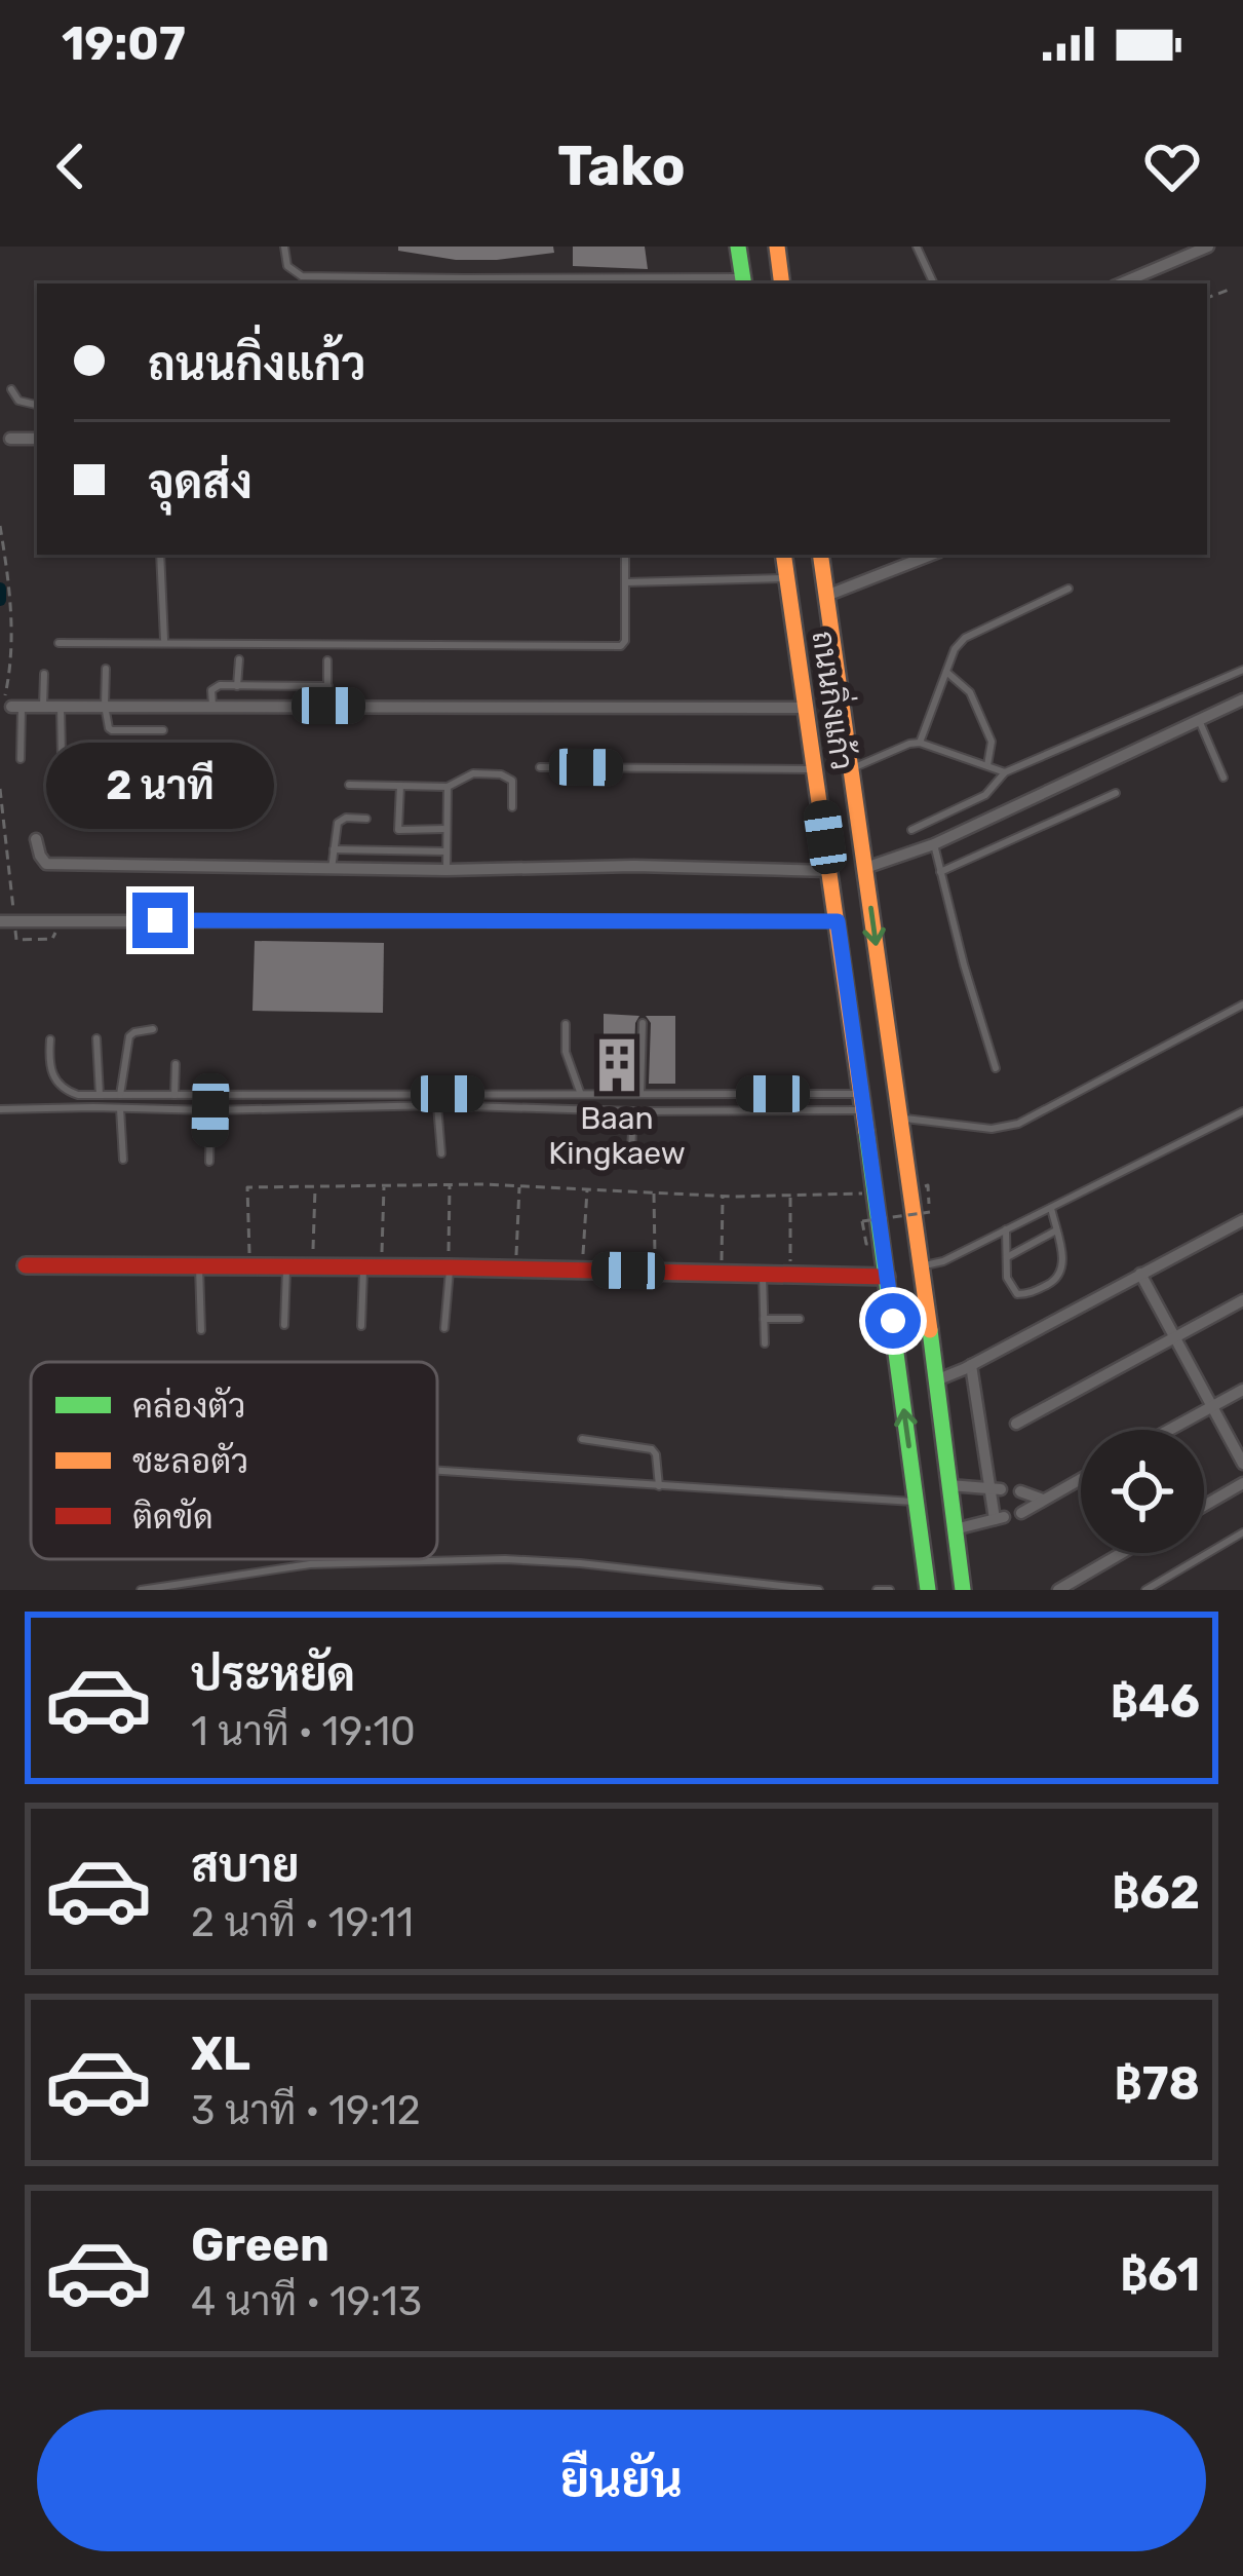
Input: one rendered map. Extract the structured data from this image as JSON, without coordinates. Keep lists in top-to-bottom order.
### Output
{
  "streets": {
    "main road": ["ถนนกิ่งแก้ว"]
  },
  "places": {
    "building": ["Baan Kingkaew"]
  },
  "legend": ["คล่องตัว", "ชะลอตัว", "ติดขัด"],
  "page": {
    "status": "19:07",
    "header": "Tako",
    "banner": ["ถนนกิ่งแก้ว", "จุดส่ง"],
    "bubble": "2 นาที",
    "list": [
      {
        "name": "ประหยัด",
        "note": "1 นาที · 19:10",
        "value": "฿46"
      },
      {
        "name": "สบาย",
        "note": "2 นาที · 19:11",
        "value": "฿62"
      },
      {
        "name": "XL",
        "note": "3 นาที · 19:12",
        "value": "฿78"
      },
      {
        "name": "Green",
        "note": "4 นาที · 19:13",
        "value": "฿61"
      }
    ],
    "buttons": "ยืนยัน"
  }
}
